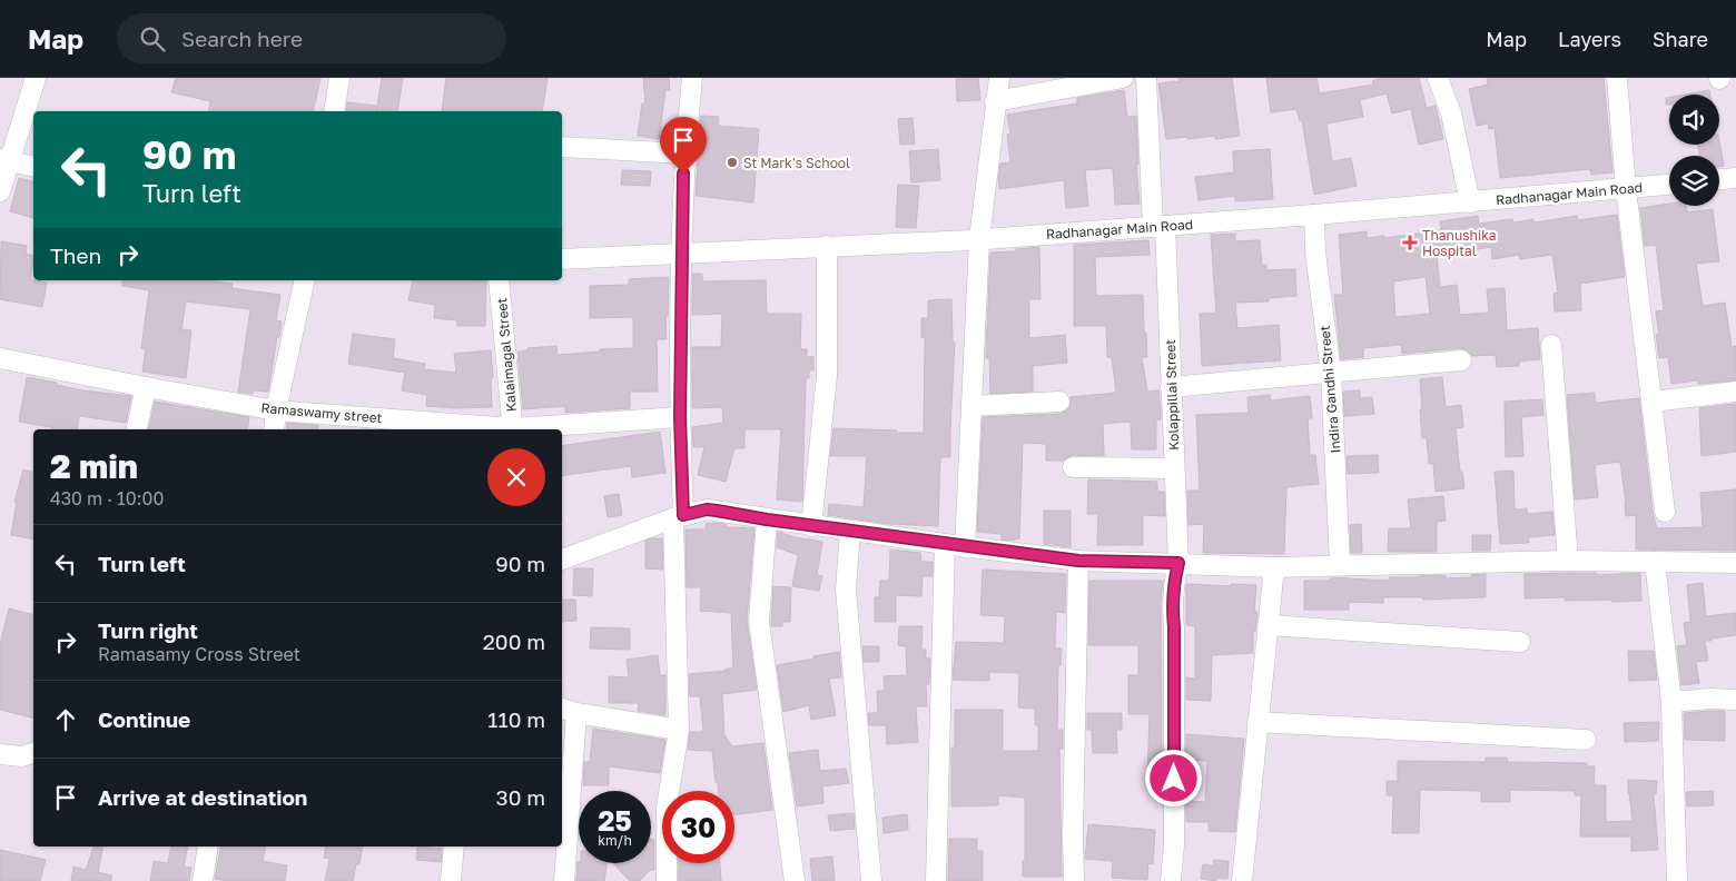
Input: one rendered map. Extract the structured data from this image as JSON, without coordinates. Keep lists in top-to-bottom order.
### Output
{
  "streets": {
    "street": [
      "Radhanagar Main Road",
      "Kalaimagal Street",
      "Indira Gandhi Street",
      "Kolappillai Street",
      "Ramaswamy street"
    ]
  },
  "crossings": [
    ["Radhanagar Main Road", "Indira Gandhi Street"],
    ["Radhanagar Main Road", "Kolappillai Street"]
  ],
  "places": {
    "other": ["St Mark's School"],
    "health": ["Thanushika Hospital"]
  },
  "page": {
    "header": "Map",
    "search": "Search here",
    "nav": ["Map", "Layers", "Share"],
    "turn": ["90 m", "Turn left"],
    "then": "Then",
    "heading": ["2 min", "430 m · 10:00"],
    "list": [
      {
        "name": "Turn left",
        "value": "90 m"
      },
      {
        "name": "Turn right",
        "note": "Ramasamy Cross Street",
        "value": "200 m"
      },
      {
        "name": "Continue",
        "value": "110 m"
      },
      {
        "name": "Arrive at destination",
        "value": "30 m"
      }
    ],
    "speed": "25 km/h",
    "limit": "30"
  }
}
